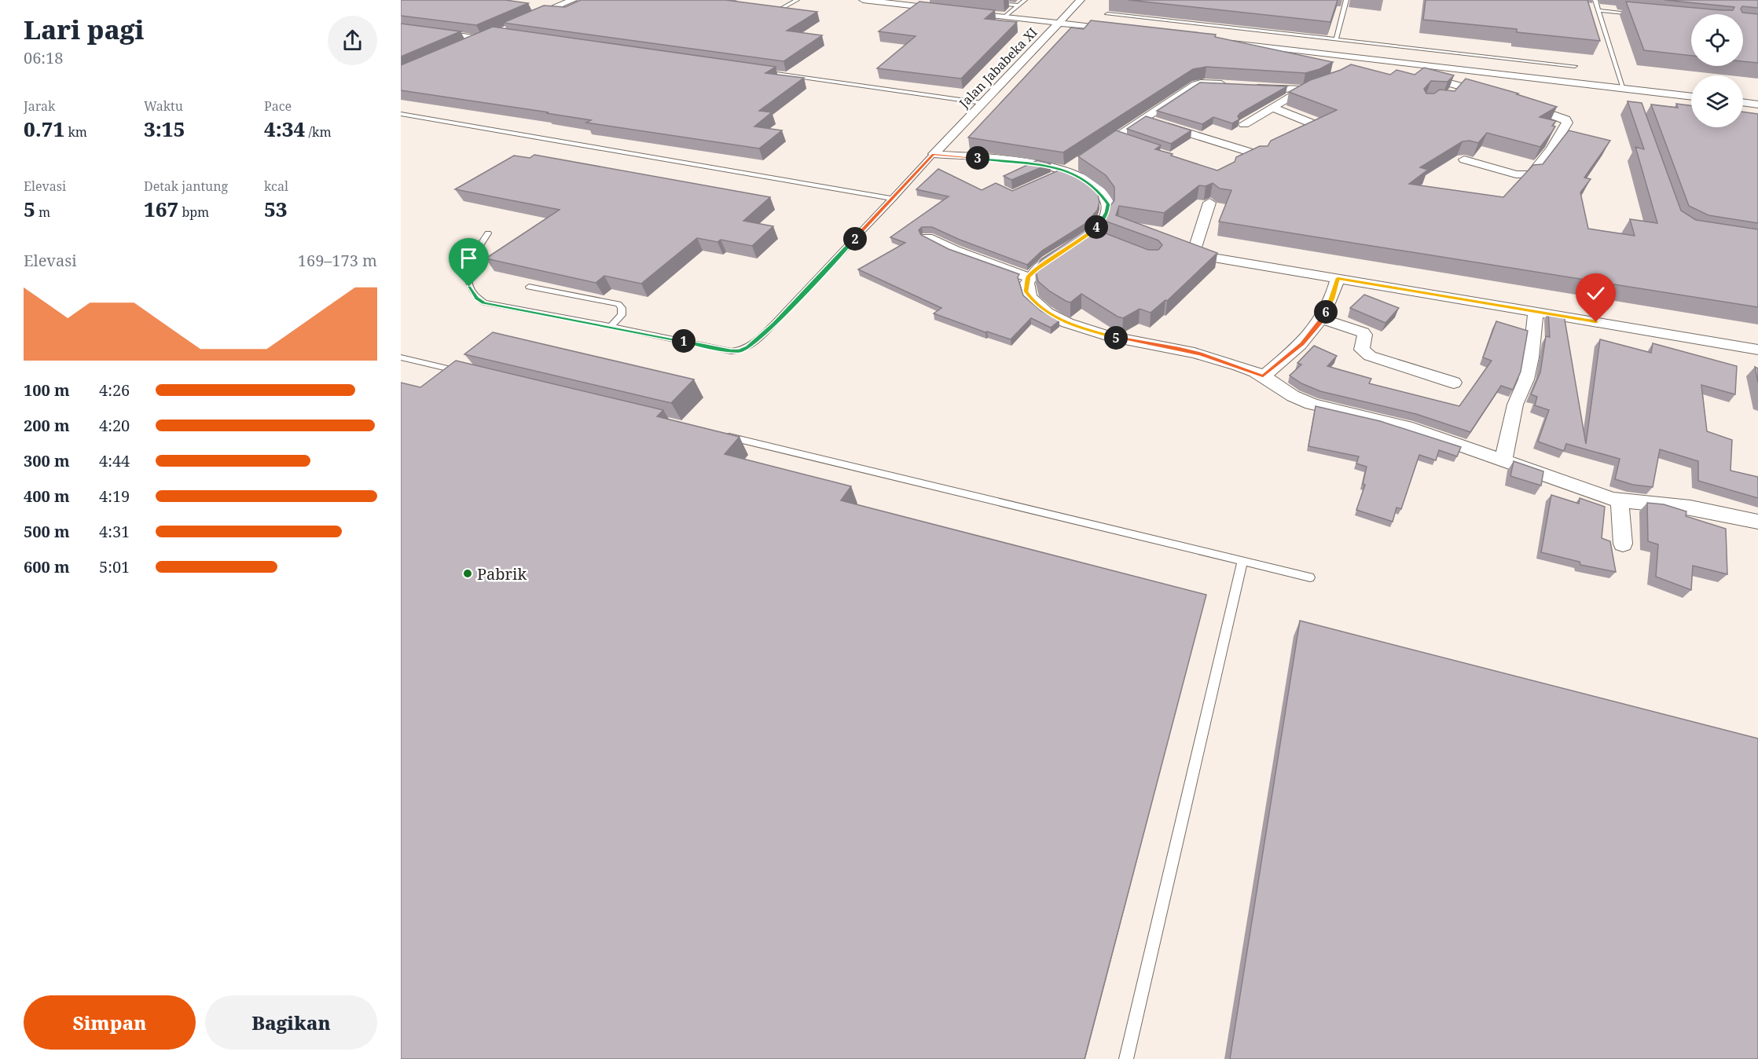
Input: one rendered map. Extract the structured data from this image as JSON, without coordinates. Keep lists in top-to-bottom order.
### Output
{
  "streets": {
    "street": ["Jalan Jababeka XI"]
  },
  "places": ["Pabrik"],
  "page": {
    "heading": ["Lari pagi", "06:18"],
    "stats": [
      ["Jarak", "0.71 km"],
      ["Waktu", "3:15"],
      ["Pace", "4:34 /km"],
      ["Elevasi", "5 m"],
      ["Detak jantung", "167 bpm"],
      ["kcal", "53"]
    ],
    "pins": [
      "3",
      "4",
      "2",
      "6",
      "5",
      "1"
    ],
    "chart": ["Elevasi", "169–173 m"],
    "list": [
      {
        "name": "100 m",
        "note": "4:26"
      },
      {
        "name": "200 m",
        "note": "4:20"
      },
      {
        "name": "300 m",
        "note": "4:44"
      },
      {
        "name": "400 m",
        "note": "4:19"
      },
      {
        "name": "500 m",
        "note": "4:31"
      },
      {
        "name": "600 m",
        "note": "5:01"
      }
    ],
    "buttons": ["Simpan", "Bagikan"]
  }
}
